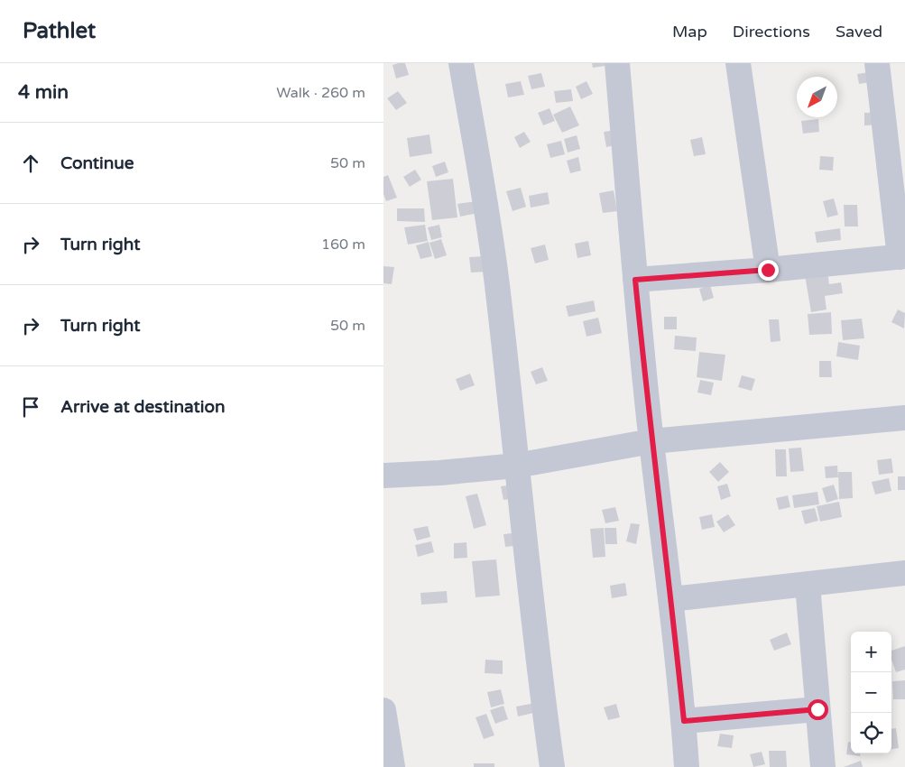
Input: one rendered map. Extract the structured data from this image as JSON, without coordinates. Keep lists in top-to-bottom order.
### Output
{
  "north": "bottom left",
  "page": {
    "header": "Pathlet",
    "nav": ["Map", "Directions", "Saved"],
    "heading": ["4 min", "Walk · 260 m"],
    "list": [
      ["Continue", "50 m"],
      ["Turn right", "160 m"],
      ["Turn right", "50 m"],
      "Arrive at destination"
    ],
    "map_buttons": ["+", "−"]
  }
}
